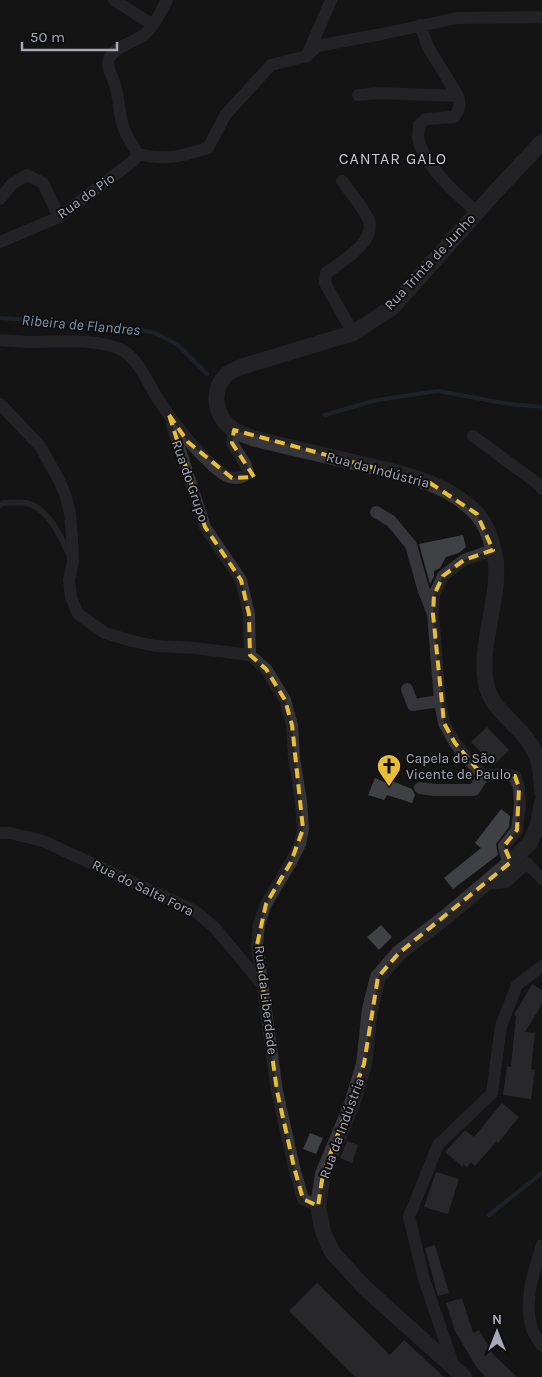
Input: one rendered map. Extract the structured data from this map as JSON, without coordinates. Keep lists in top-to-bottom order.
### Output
{
  "streets": {
    "street": [
      "Rua do Pio",
      "Rua Trinta de Junho",
      "Rua da Indústria",
      "Rua do Grupo",
      "Rua do Salta Fora",
      "Rua da Liberdade"
    ]
  },
  "crossings": [
    ["Rua Trinta de Junho", "Rua da Indústria"],
    ["Rua da Indústria", "Rua da Liberdade"],
    ["Rua do Grupo", "Rua da Liberdade"],
    ["Rua do Salta Fora", "Rua da Liberdade"]
  ],
  "districts": ["CANTAR GALO"],
  "water": ["Ribeira de Flandres"],
  "places": {
    "church": ["Capela de São Vicente de Paulo"]
  },
  "scale_bar": "50 m",
  "north": "top"
}
